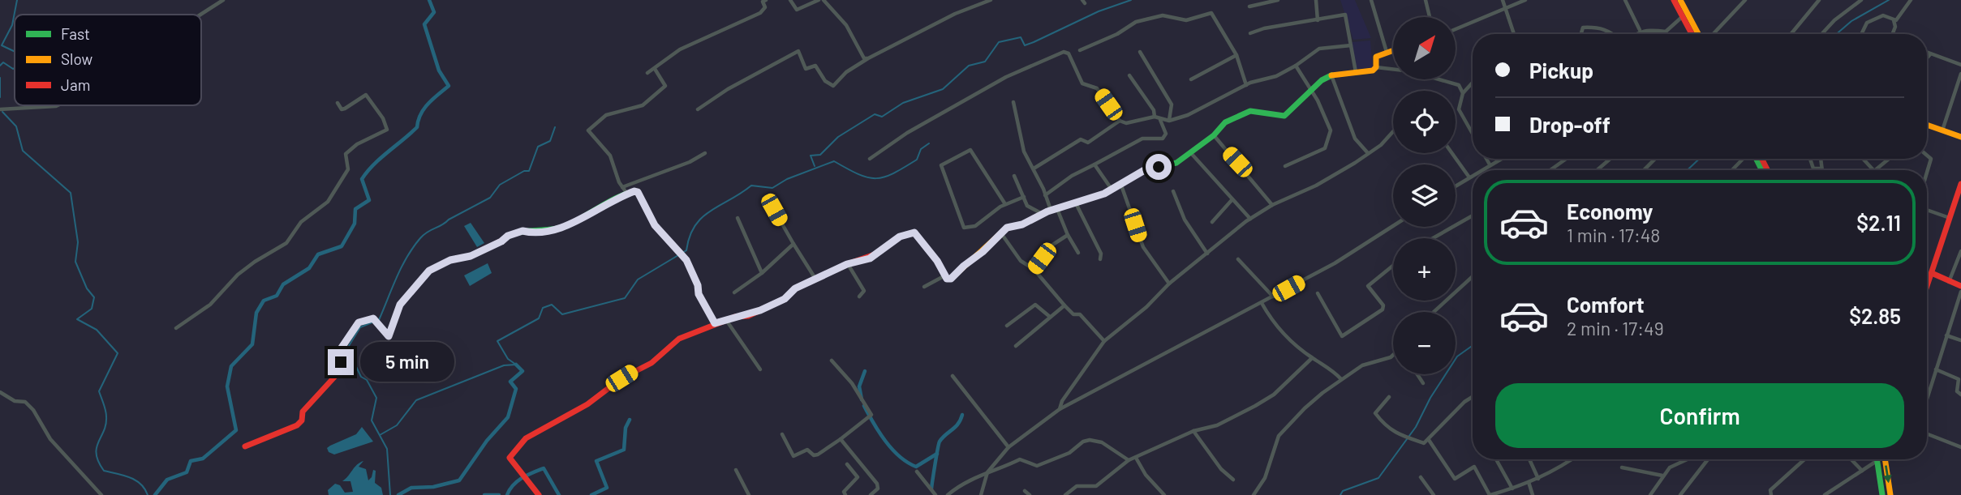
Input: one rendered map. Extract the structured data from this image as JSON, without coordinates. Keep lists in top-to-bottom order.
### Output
{
  "legend": ["Fast", "Slow", "Jam"],
  "north": "top right",
  "page": {
    "map_buttons": ["+", "−"],
    "banner": ["Pickup", "Drop-off"],
    "list": [
      {
        "name": "Economy",
        "note": "1 min · 17:48",
        "value": "$2.11"
      },
      {
        "name": "Comfort",
        "note": "2 min · 17:49",
        "value": "$2.85"
      }
    ],
    "bubble": "5 min",
    "buttons": "Confirm"
  }
}
